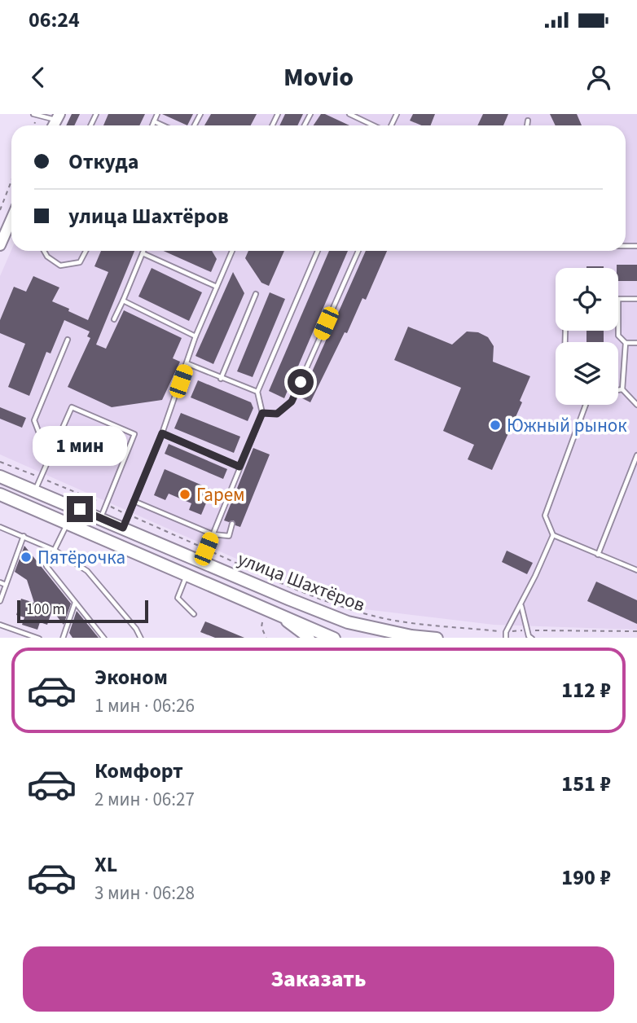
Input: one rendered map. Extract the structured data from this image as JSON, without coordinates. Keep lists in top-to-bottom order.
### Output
{
  "streets": {
    "main road": ["улица Шахтёров"]
  },
  "places": ["Южный рынок", "Гарем", "Пятёрочка"],
  "scale_bar": "100 m",
  "page": {
    "status": "06:24",
    "header": "Movio",
    "banner": ["Откуда", "улица Шахтёров"],
    "bubble": "1 мин",
    "scale": "100 m",
    "list": [
      {
        "name": "Эконом",
        "note": "1 мин · 06:26",
        "value": "112 ₽"
      },
      {
        "name": "Комфорт",
        "note": "2 мин · 06:27",
        "value": "151 ₽"
      },
      {
        "name": "XL",
        "note": "3 мин · 06:28",
        "value": "190 ₽"
      }
    ],
    "buttons": "Заказать"
  }
}
